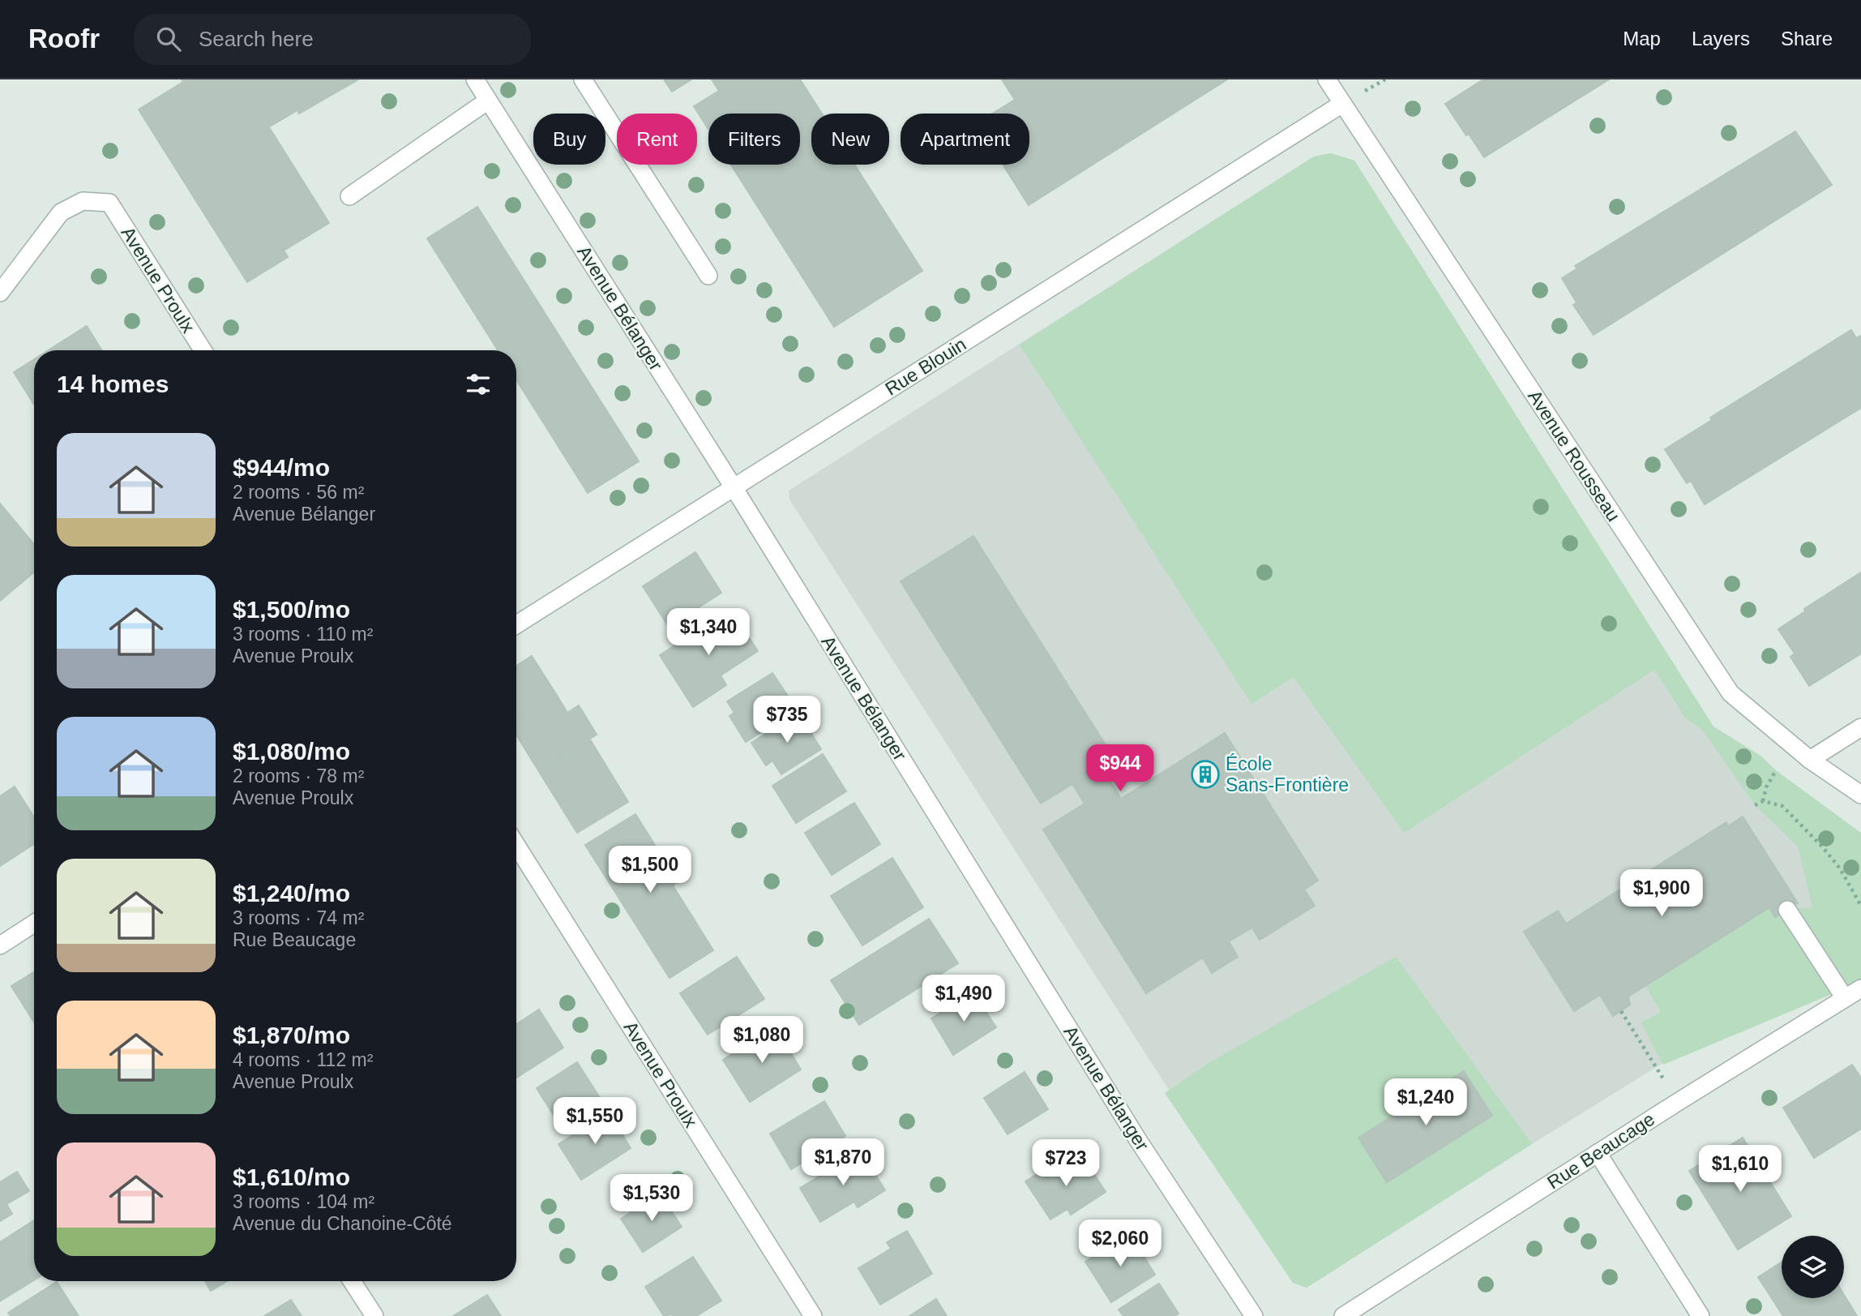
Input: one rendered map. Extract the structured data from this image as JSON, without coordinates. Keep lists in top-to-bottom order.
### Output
{
  "streets": {
    "street": [
      "Avenue Proulx",
      "Avenue Bélanger",
      "Rue Blouin",
      "Avenue Rousseau",
      "Rue Beaucage"
    ]
  },
  "crossings": [
    ["Avenue Bélanger", "Rue Blouin"],
    ["Rue Blouin", "Avenue Rousseau"]
  ],
  "places": {
    "building": ["École Sans-Frontière"]
  },
  "page": {
    "header": "Roofr",
    "search": "Search here",
    "nav": ["Map", "Layers", "Share"],
    "chip": [
      "Buy",
      "Rent",
      "Filters",
      "New",
      "Apartment"
    ],
    "heading": "14 homes",
    "list": [
      {
        "name": "$944/mo",
        "note": "2 rooms · 56 m² · Avenue Bélanger"
      },
      {
        "name": "$1,500/mo",
        "note": "3 rooms · 110 m² · Avenue Proulx"
      },
      {
        "name": "$1,080/mo",
        "note": "2 rooms · 78 m² · Avenue Proulx"
      },
      {
        "name": "$1,240/mo",
        "note": "3 rooms · 74 m² · Rue Beaucage"
      },
      {
        "name": "$1,870/mo",
        "note": "4 rooms · 112 m² · Avenue Proulx"
      },
      {
        "name": "$1,610/mo",
        "note": "3 rooms · 104 m² · Avenue du Chanoine-Côté"
      }
    ],
    "price": [
      "$1,340",
      "$735",
      "$944",
      "$1,500",
      "$1,900",
      "$1,490",
      "$1,080",
      "$1,240",
      "$1,550",
      "$1,870",
      "$723",
      "$1,610",
      "$1,530",
      "$2,060"
    ]
  }
}
